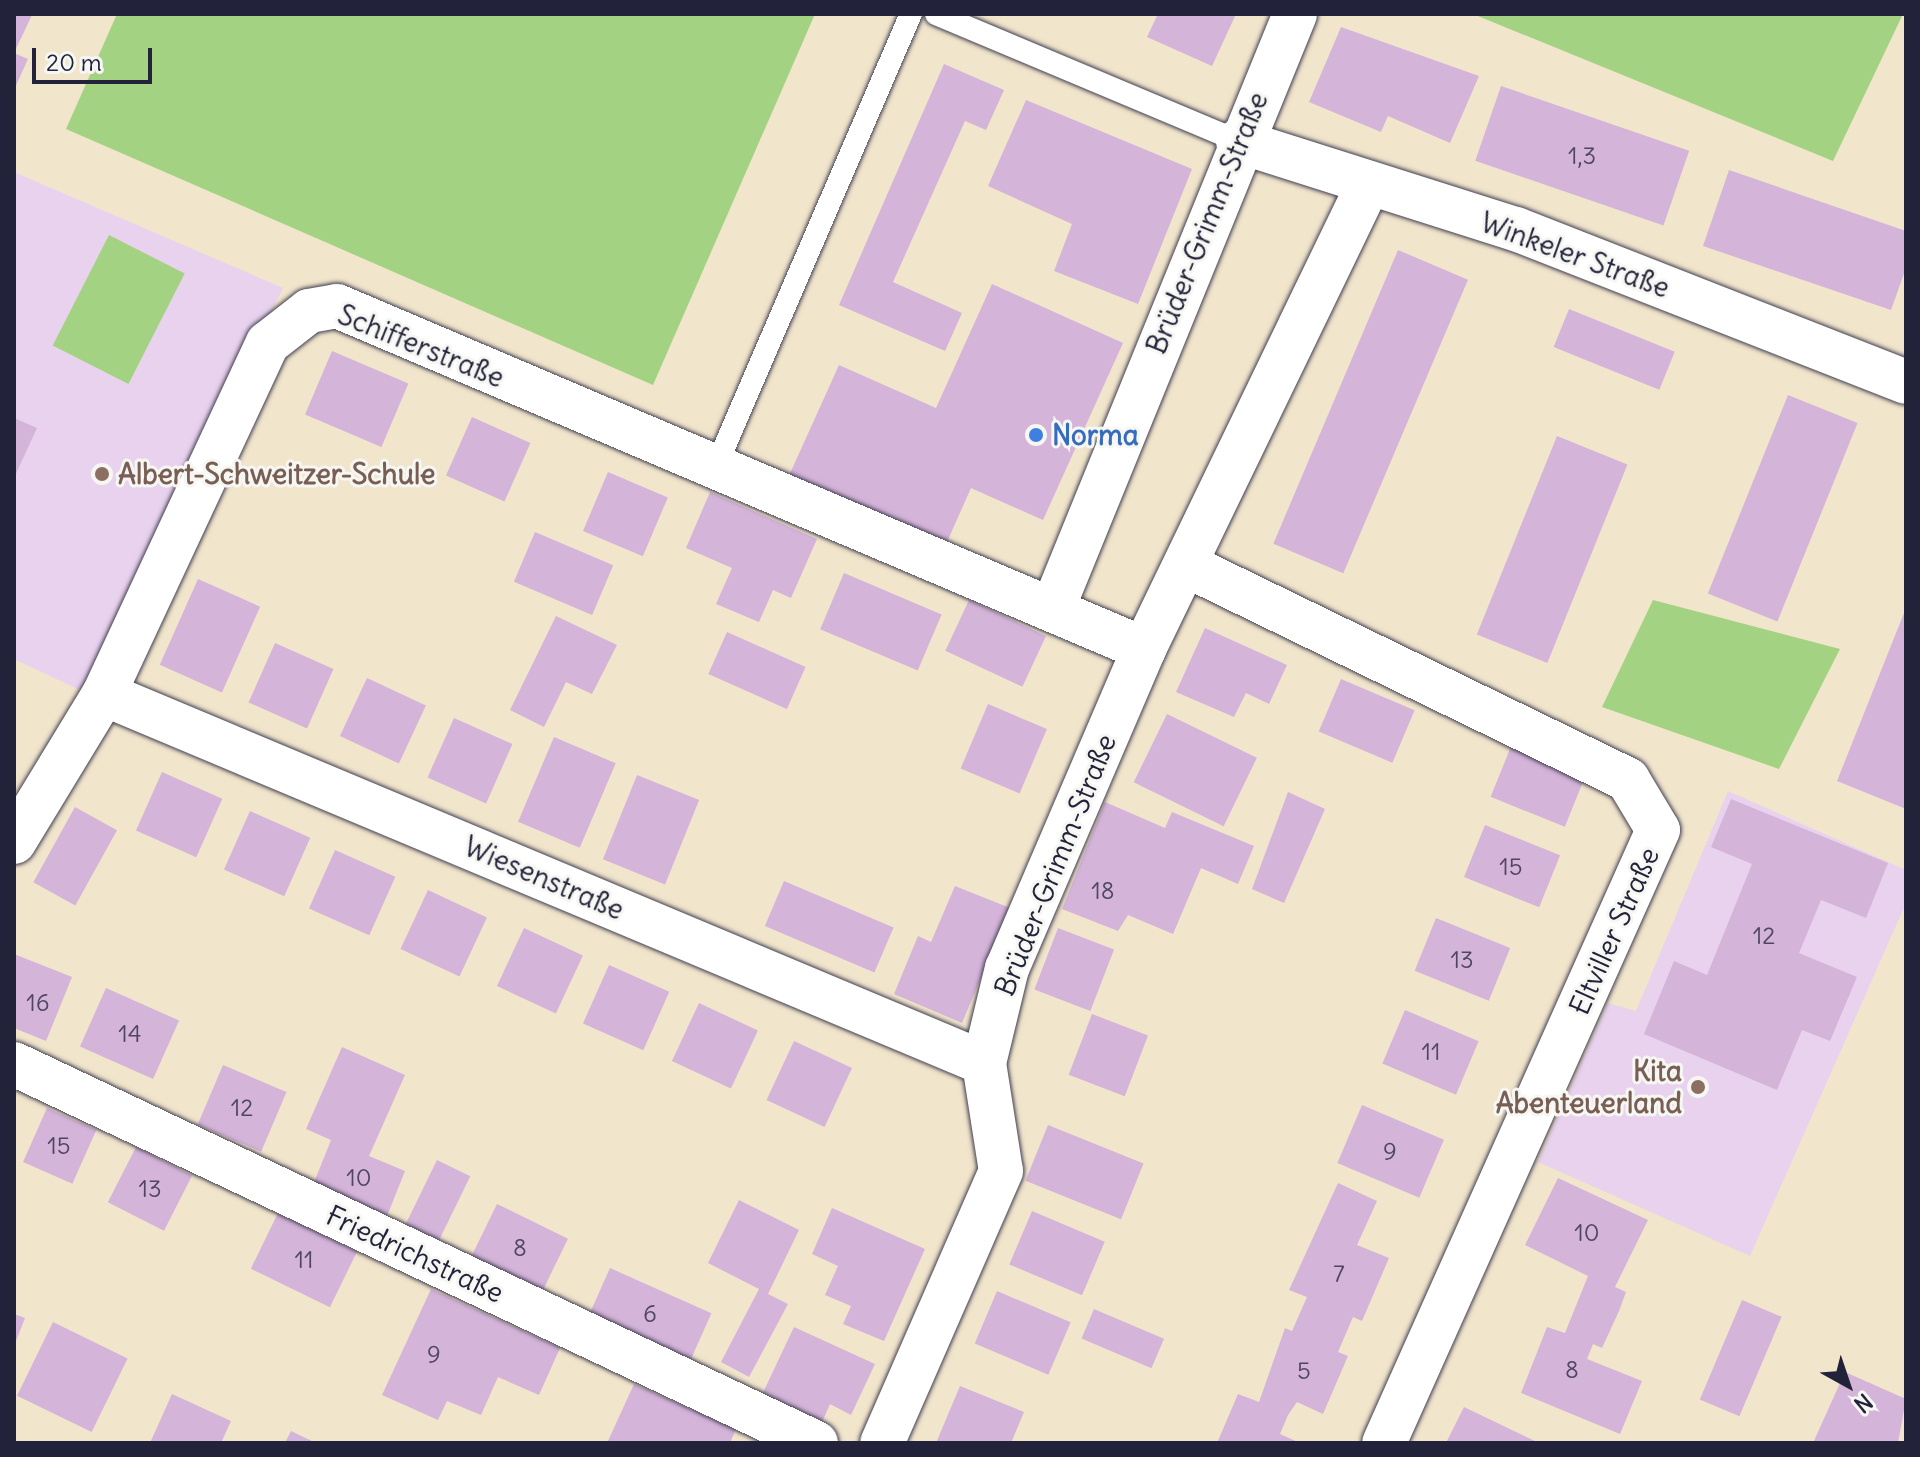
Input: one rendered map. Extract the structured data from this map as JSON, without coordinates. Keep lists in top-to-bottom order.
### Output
{
  "streets": {
    "street": [
      "Brüder-Grimm-Straße",
      "Winkeler Straße",
      "Schifferstraße",
      "Wiesenstraße",
      "Eltviller Straße",
      "Friedrichstraße"
    ]
  },
  "crossings": [
    ["Brüder-Grimm-Straße", "Winkeler Straße"],
    ["Brüder-Grimm-Straße", "Schifferstraße"],
    ["Brüder-Grimm-Straße", "Wiesenstraße"],
    ["Brüder-Grimm-Straße", "Eltviller Straße"],
    ["Schifferstraße", "Wiesenstraße"]
  ],
  "places": ["Norma", "Albert-Schweitzer-Schule", "Kita Abenteuerland"],
  "house_numbers": [
    "1,3",
    "15",
    "18",
    "12",
    "13",
    "16",
    "14",
    "11",
    "12",
    "15",
    "9",
    "10",
    "13",
    "10",
    "8",
    "11",
    "7",
    "6",
    "9",
    "8",
    "5"
  ],
  "scale_bar": "20 m",
  "north": "bottom right"
}
